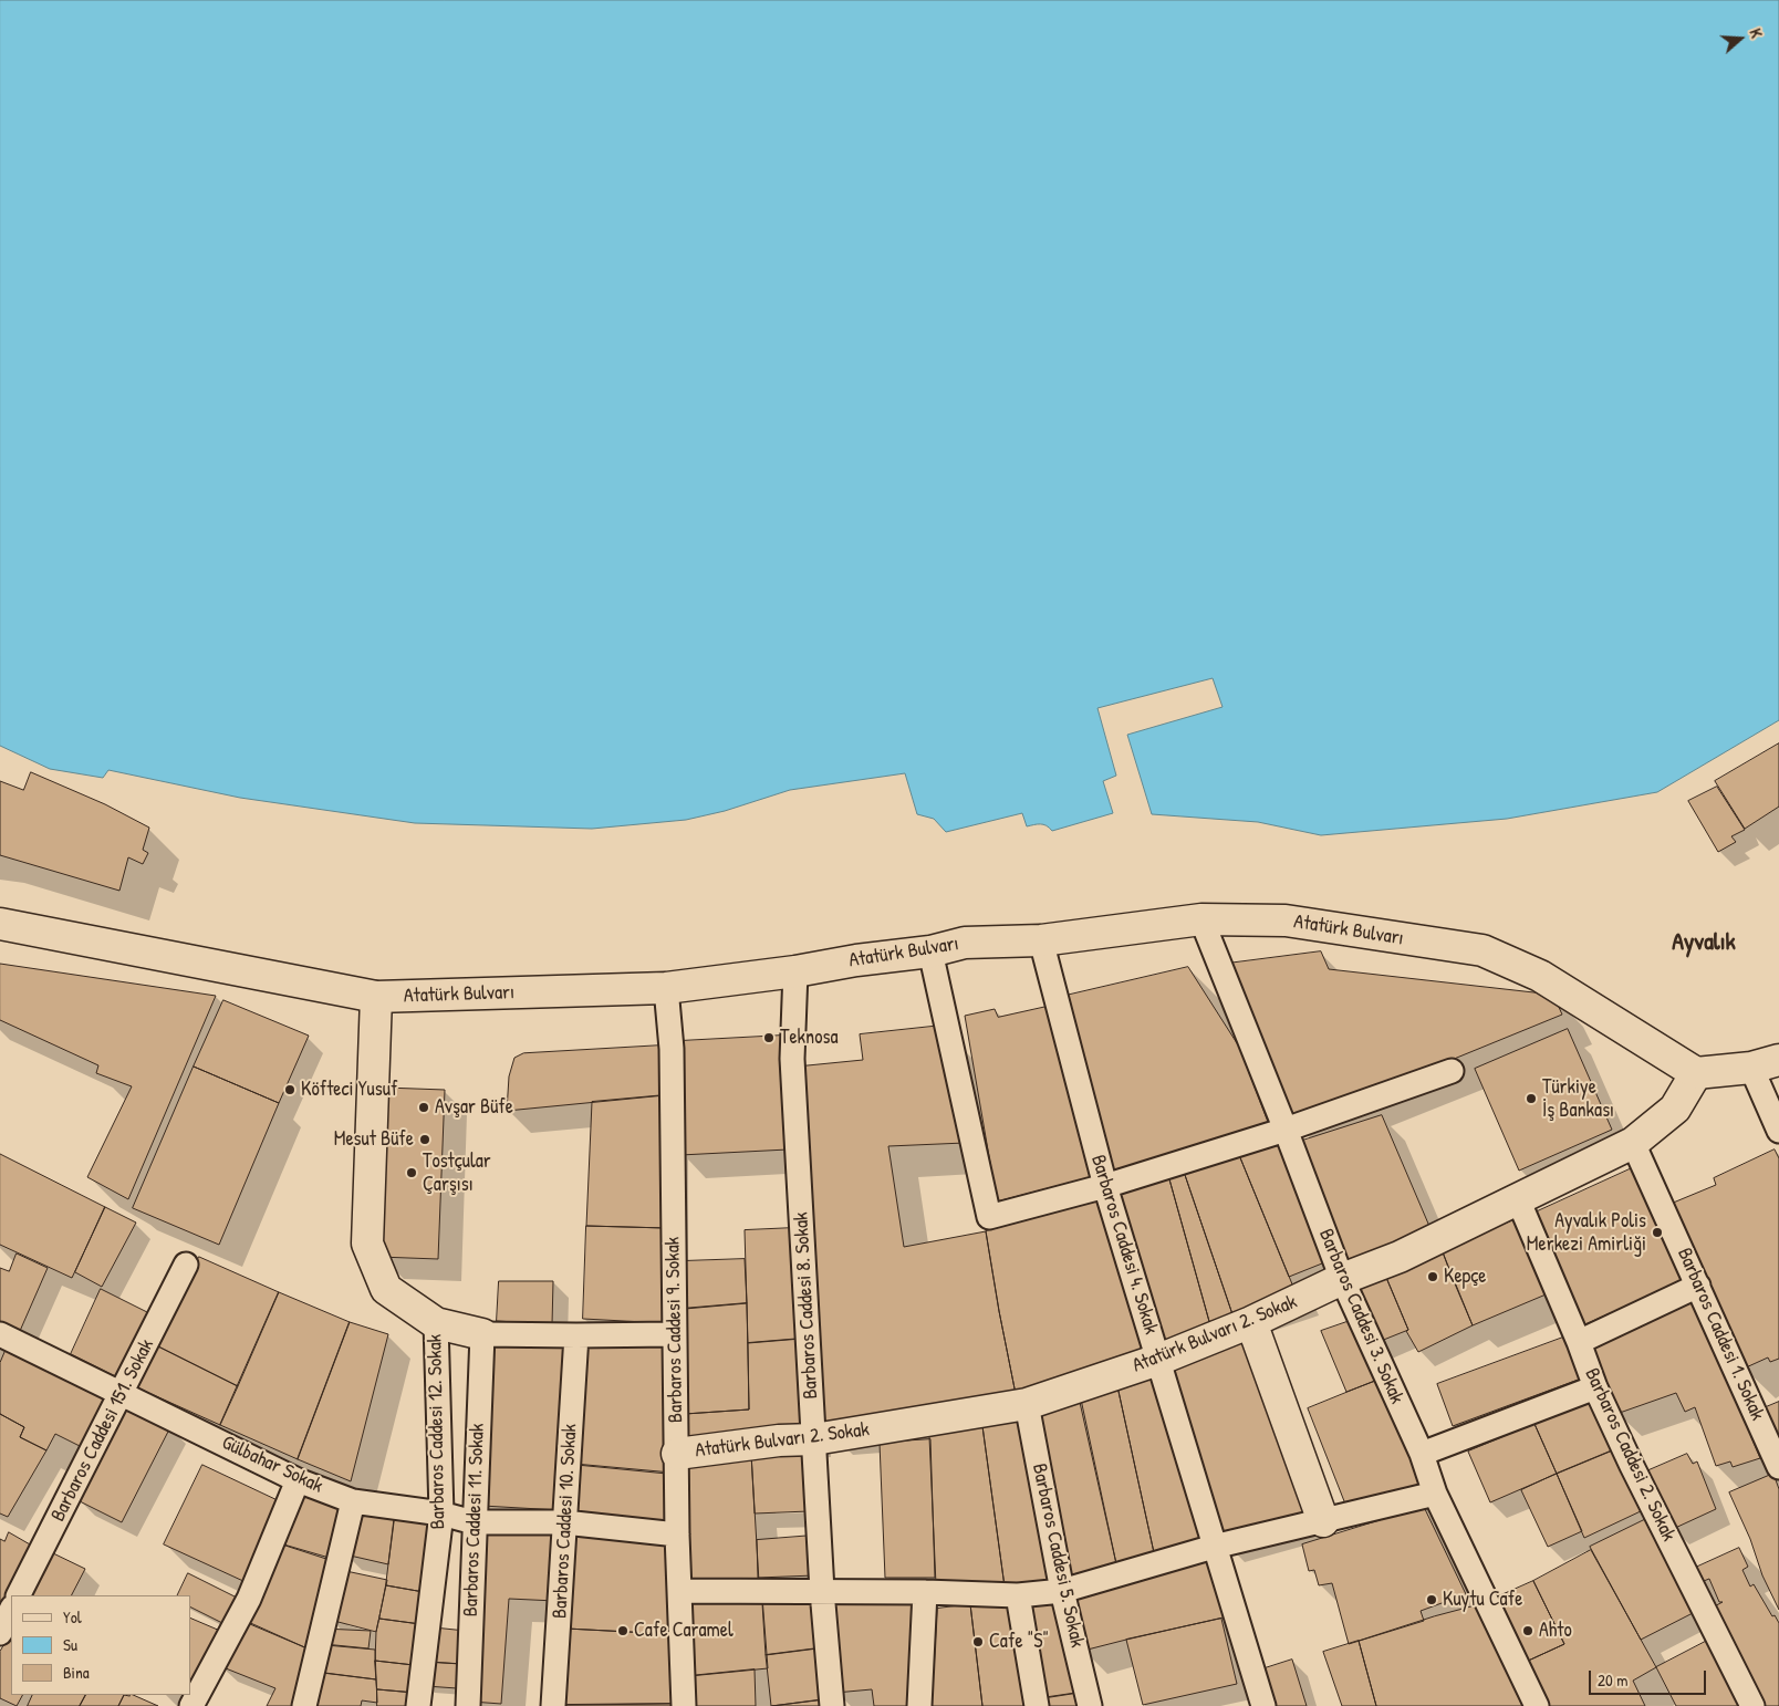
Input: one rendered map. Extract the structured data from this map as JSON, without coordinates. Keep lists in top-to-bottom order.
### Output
{
  "streets": {
    "main road": ["Atatürk Bulvarı", "Atatürk Bulvarı 2. Sokak"],
    "lane": [
      "Barbaros Caddesi 4. Sokak",
      "Barbaros Caddesi 8. Sokak",
      "Barbaros Caddesi 3. Sokak",
      "Barbaros Caddesi 9. Sokak",
      "Barbaros Caddesi 1. Sokak",
      "Barbaros Caddesi 151. Sokak",
      "Barbaros Caddesi 12. Sokak",
      "Barbaros Caddesi 2. Sokak",
      "Gülbahar Sokak",
      "Barbaros Caddesi 11. Sokak",
      "Barbaros Caddesi 10. Sokak",
      "Barbaros Caddesi 5. Sokak"
    ]
  },
  "crossings": [
    ["Atatürk Bulvarı", "Barbaros Caddesi 4. Sokak"],
    ["Atatürk Bulvarı", "Barbaros Caddesi 8. Sokak"],
    ["Atatürk Bulvarı", "Barbaros Caddesi 3. Sokak"],
    ["Atatürk Bulvarı", "Barbaros Caddesi 9. Sokak"],
    ["Atatürk Bulvarı", "Atatürk Bulvarı 2. Sokak"],
    ["Barbaros Caddesi 4. Sokak", "Atatürk Bulvarı 2. Sokak"],
    ["Barbaros Caddesi 8. Sokak", "Atatürk Bulvarı 2. Sokak"],
    ["Barbaros Caddesi 3. Sokak", "Atatürk Bulvarı 2. Sokak"],
    ["Barbaros Caddesi 9. Sokak", "Atatürk Bulvarı 2. Sokak"],
    ["Barbaros Caddesi 9. Sokak", "Gülbahar Sokak"],
    ["Atatürk Bulvarı 2. Sokak", "Barbaros Caddesi 1. Sokak"],
    ["Atatürk Bulvarı 2. Sokak", "Barbaros Caddesi 2. Sokak"],
    ["Atatürk Bulvarı 2. Sokak", "Barbaros Caddesi 5. Sokak"],
    ["Barbaros Caddesi 151. Sokak", "Gülbahar Sokak"],
    ["Barbaros Caddesi 12. Sokak", "Gülbahar Sokak"],
    ["Gülbahar Sokak", "Barbaros Caddesi 11. Sokak"],
    ["Gülbahar Sokak", "Barbaros Caddesi 10. Sokak"]
  ],
  "districts": ["Ayvalık"],
  "places": [
    "Teknosa",
    "Köfteci Yusuf",
    "Türkiye İş Bankası",
    "Avşar Büfe",
    "Mesut Büfe",
    "Tostçular Çarşısı",
    "Ayvalık Polis Merkezi Amirliği",
    "Kepçe",
    "Kuytu Cafe",
    "Cafe Caramel",
    "Ahto",
    "Cafe \"S\""
  ],
  "legend": ["Yol", "Su", "Bina"],
  "scale_bar": "20 m",
  "north": "right"
}
